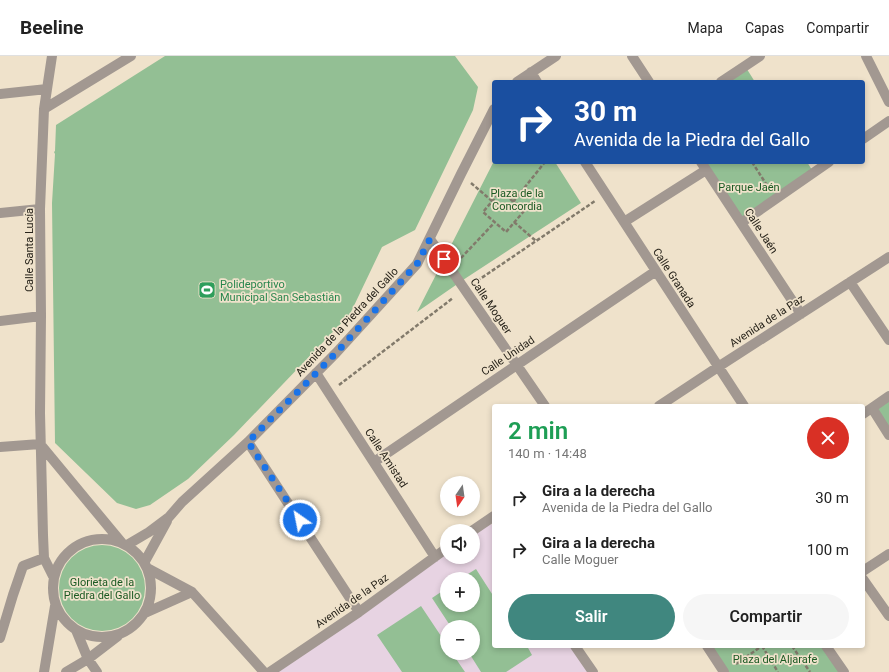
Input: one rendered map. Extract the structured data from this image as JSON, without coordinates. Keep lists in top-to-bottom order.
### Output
{
  "streets": {
    "street": [
      "Calle Jaén",
      "Calle Santa Lucía",
      "Calle Granada",
      "Calle Moguer",
      "Avenida de la Paz",
      "Avenida de la Piedra del Gallo",
      "Calle Unidad",
      "Calle Amistad"
    ]
  },
  "crossings": [
    ["Calle Jaén", "Avenida de la Paz"],
    ["Calle Santa Lucía", "Avenida de la Piedra del Gallo"],
    ["Calle Granada", "Avenida de la Paz"],
    ["Calle Granada", "Calle Unidad"],
    ["Calle Moguer", "Avenida de la Piedra del Gallo"],
    ["Calle Moguer", "Calle Unidad"],
    ["Avenida de la Paz", "Calle Amistad"],
    ["Avenida de la Piedra del Gallo", "Calle Amistad"],
    ["Calle Unidad", "Calle Amistad"]
  ],
  "parks": [
    "Parque Jaén",
    "Plaza de la Concordia",
    "Glorieta de la Piedra del Gallo",
    "Plaza del Aljarafe"
  ],
  "places": {
    "sports": ["Polideportivo Municipal San Sebastián"]
  },
  "north": "bottom",
  "page": {
    "header": "Beeline",
    "nav": ["Mapa", "Capas", "Compartir"],
    "turn": ["30 m", "Avenida de la Piedra del Gallo"],
    "heading": ["2 min", "140 m · 14:48"],
    "list": [
      {
        "name": "Gira a la derecha",
        "note": "Avenida de la Piedra del Gallo",
        "value": "30 m"
      },
      {
        "name": "Gira a la derecha",
        "note": "Calle Moguer",
        "value": "100 m"
      }
    ],
    "map_buttons": ["+", "−"],
    "buttons": ["Salir", "Compartir"]
  }
}
